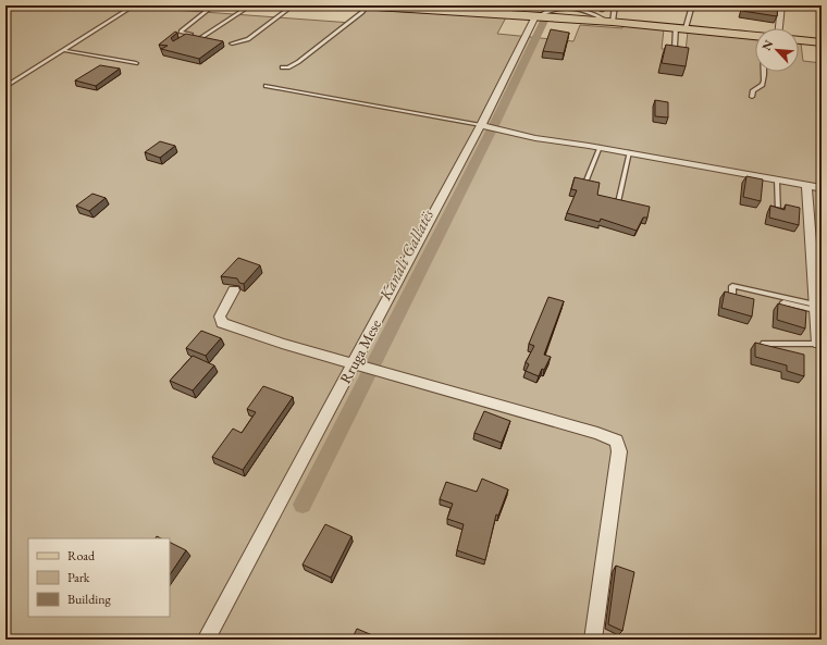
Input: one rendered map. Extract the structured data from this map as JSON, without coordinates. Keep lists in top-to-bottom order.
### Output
{
  "streets": {
    "street": ["Rruga Mese"]
  },
  "water": ["Kanali Gallatës"],
  "legend": ["Road", "Park", "Building"],
  "north": "top left"
}
